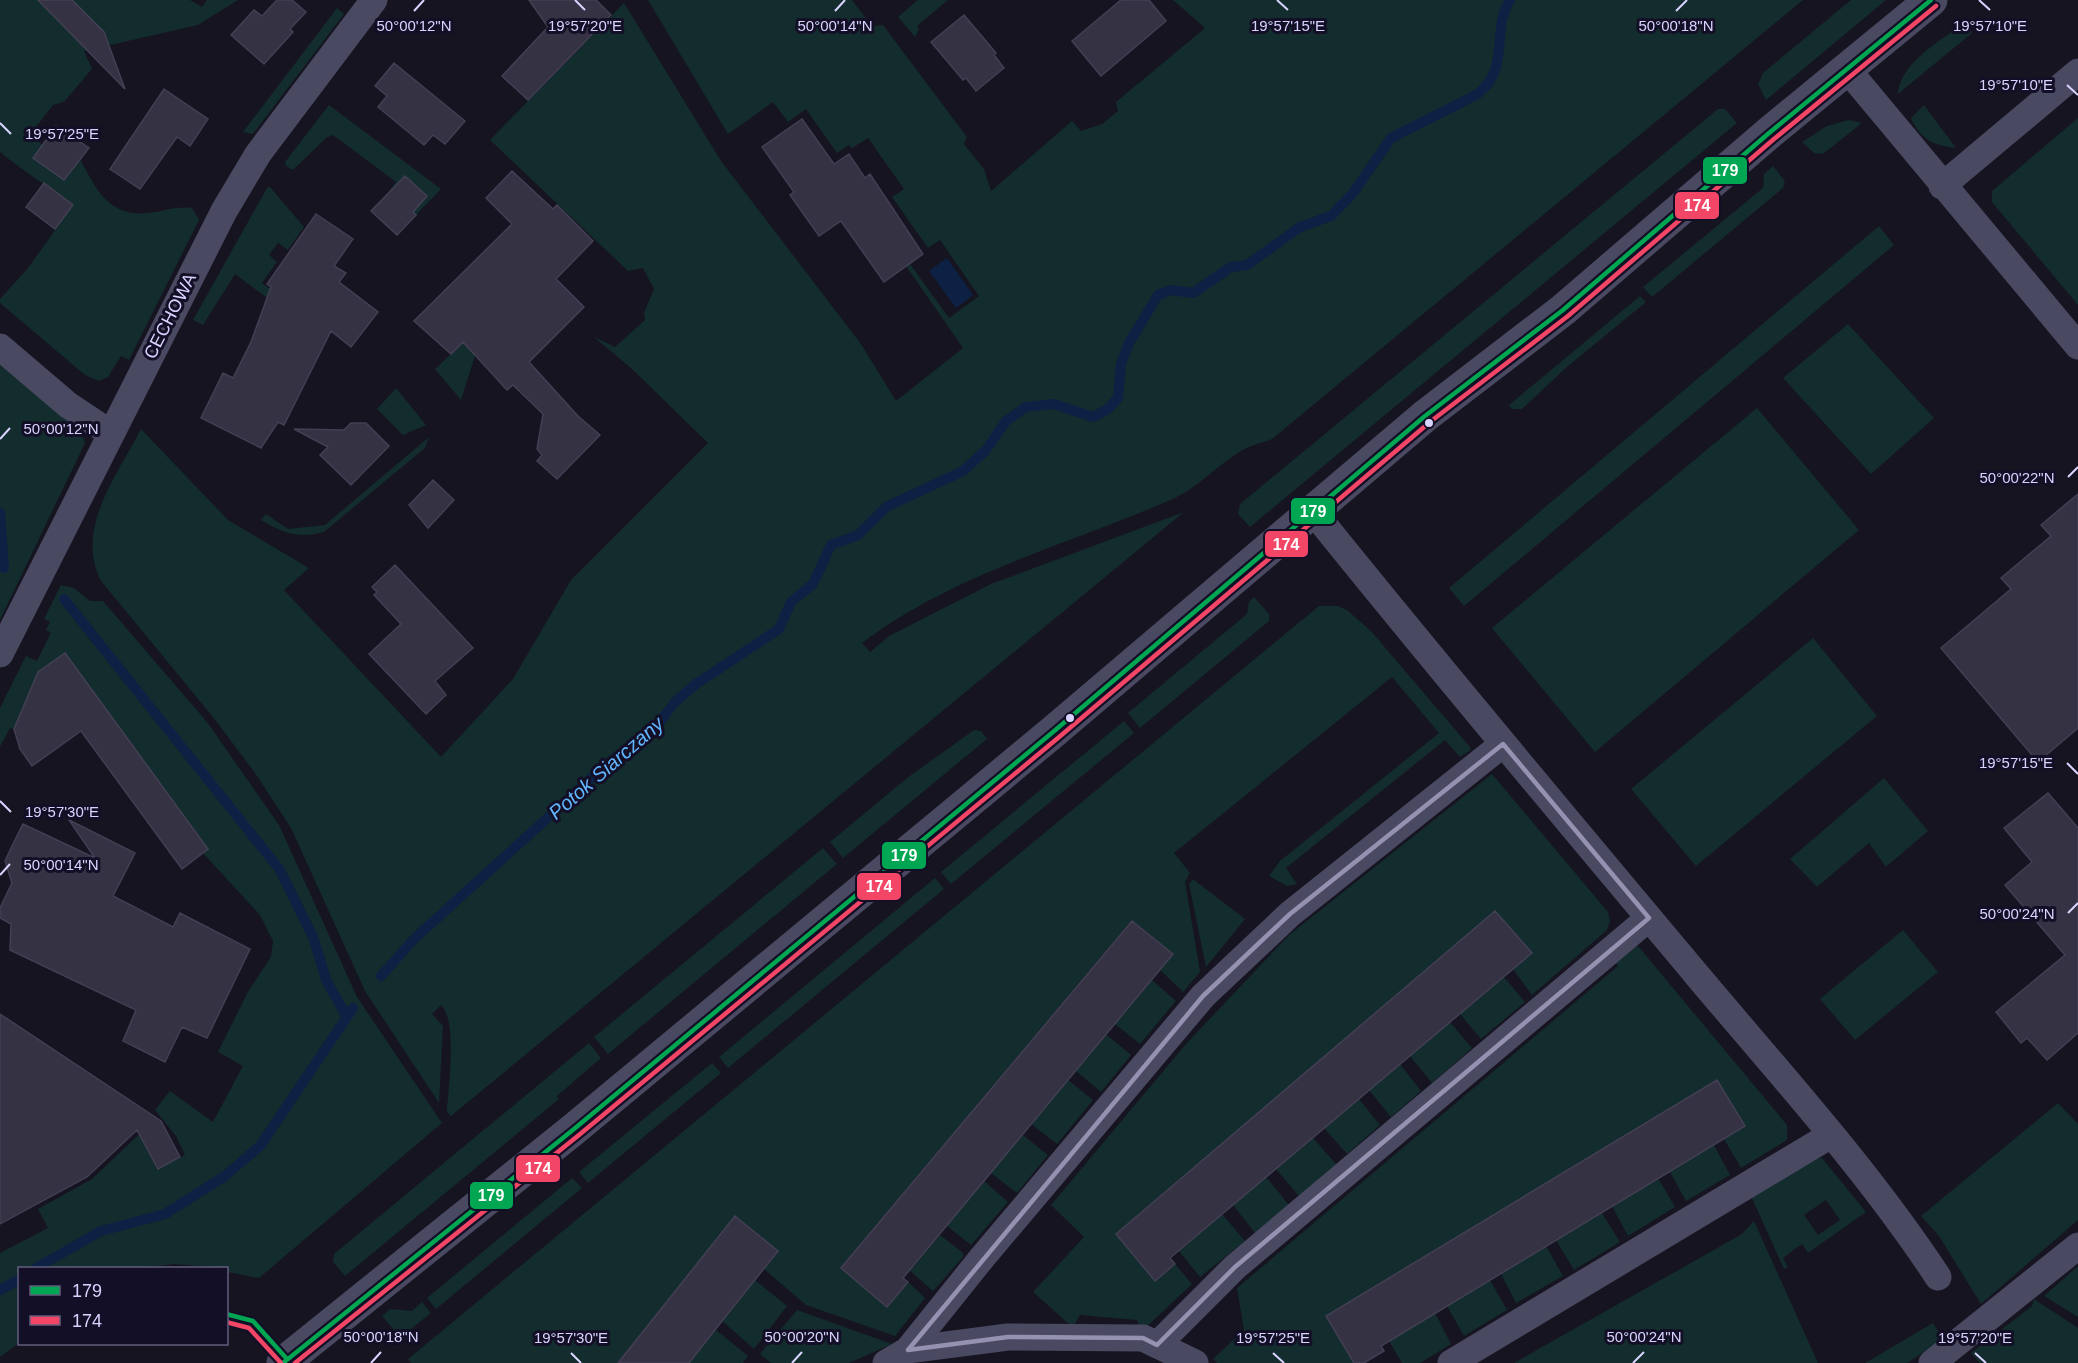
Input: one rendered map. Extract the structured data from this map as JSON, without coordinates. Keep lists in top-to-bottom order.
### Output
{
  "streets": {
    "street": ["CECHOWA"]
  },
  "water": ["Potok Siarczany"],
  "lines": ["transit line 179", "transit line 174"],
  "legend": ["179", "174"],
  "coordinates": [
    "19°57'15\"E",
    "19°57'10\"E",
    "19°57'20\"E",
    "50°00'12\"N",
    "50°00'14\"N",
    "50°00'18\"N",
    "19°57'25\"E",
    "50°00'22\"N",
    "19°57'30\"E",
    "50°00'24\"N",
    "50°00'20\"N"
  ]
}
